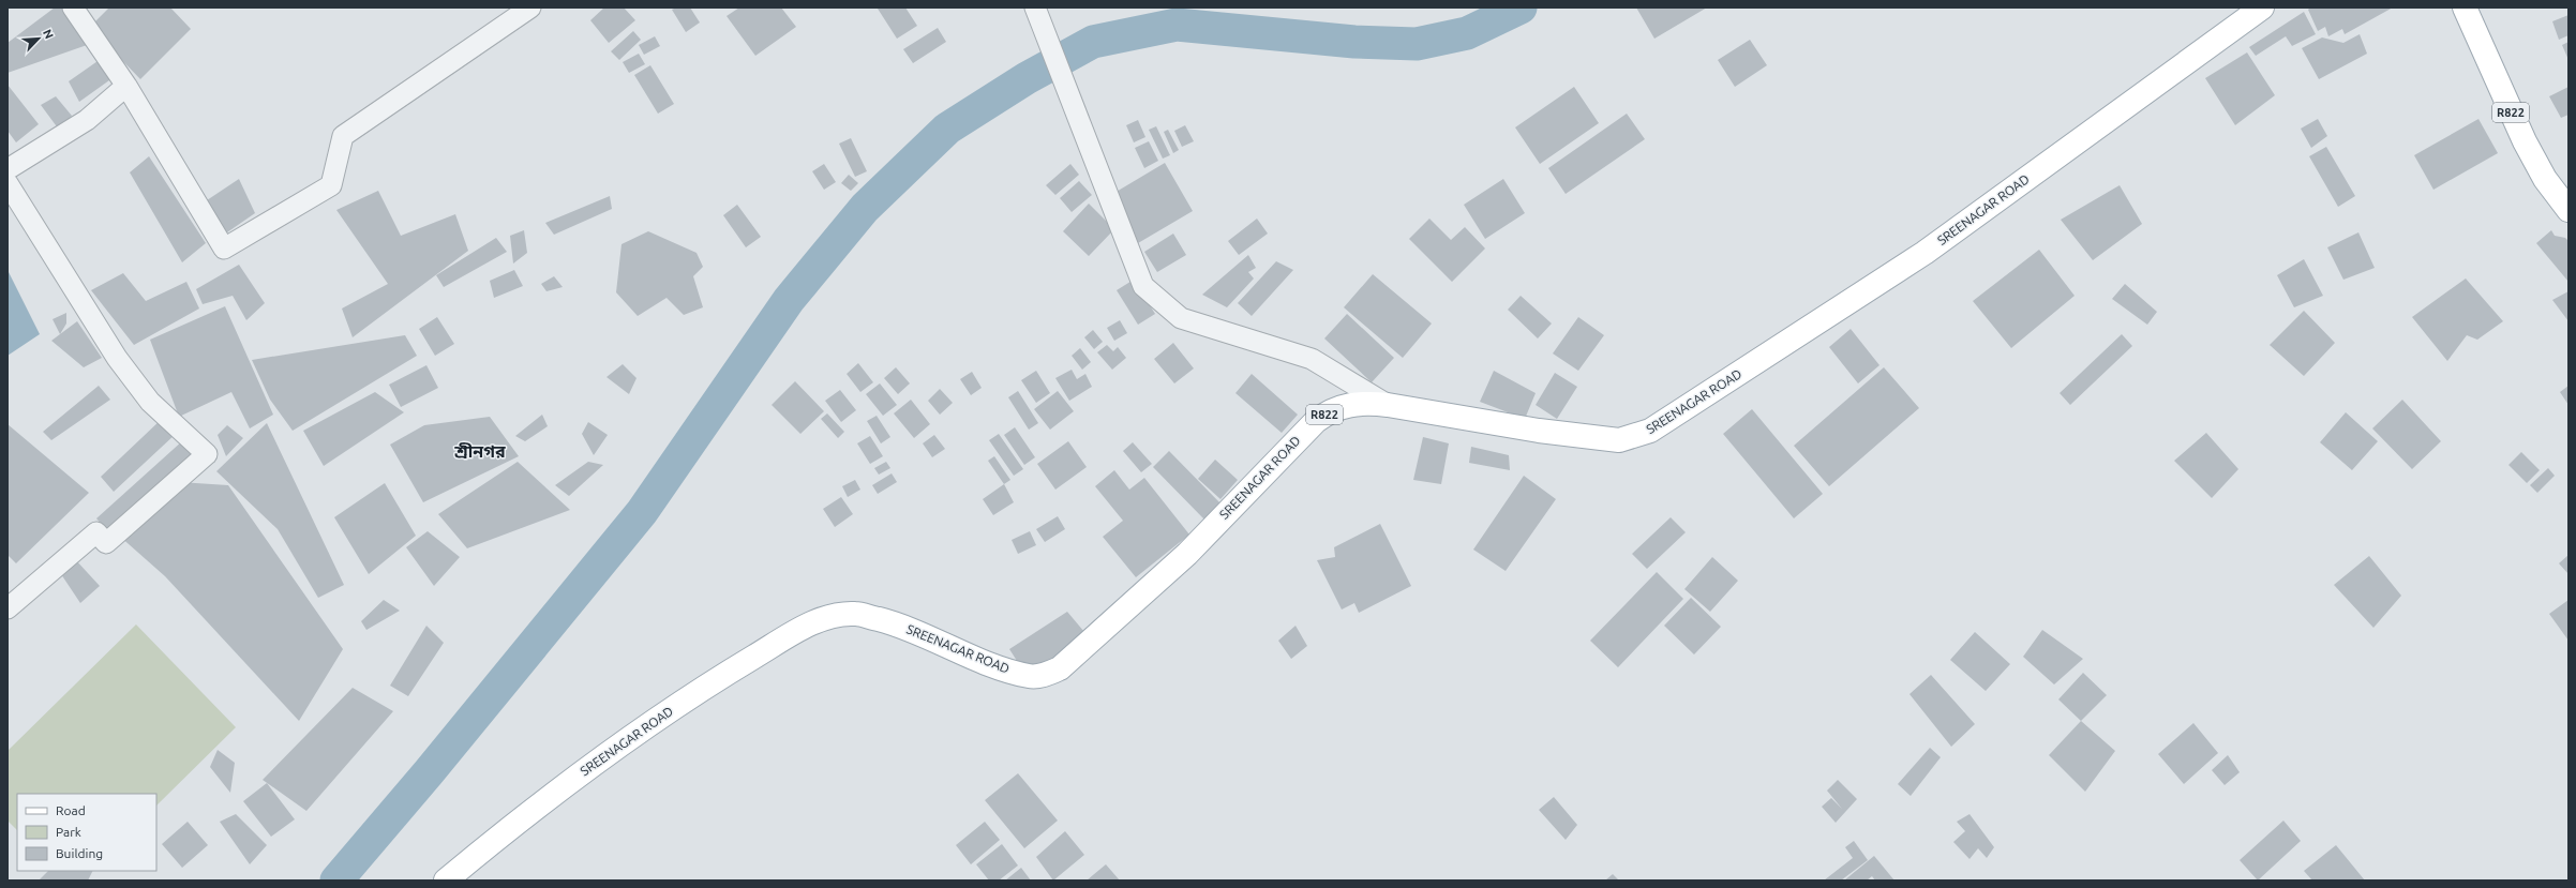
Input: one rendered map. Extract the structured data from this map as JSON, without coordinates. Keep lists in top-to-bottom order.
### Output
{
  "streets": {
    "main road": ["R822", "SREENAGAR ROAD"]
  },
  "districts": ["শ্রীনগর"],
  "legend": ["Road", "Park", "Building"],
  "north": "top right"
}
